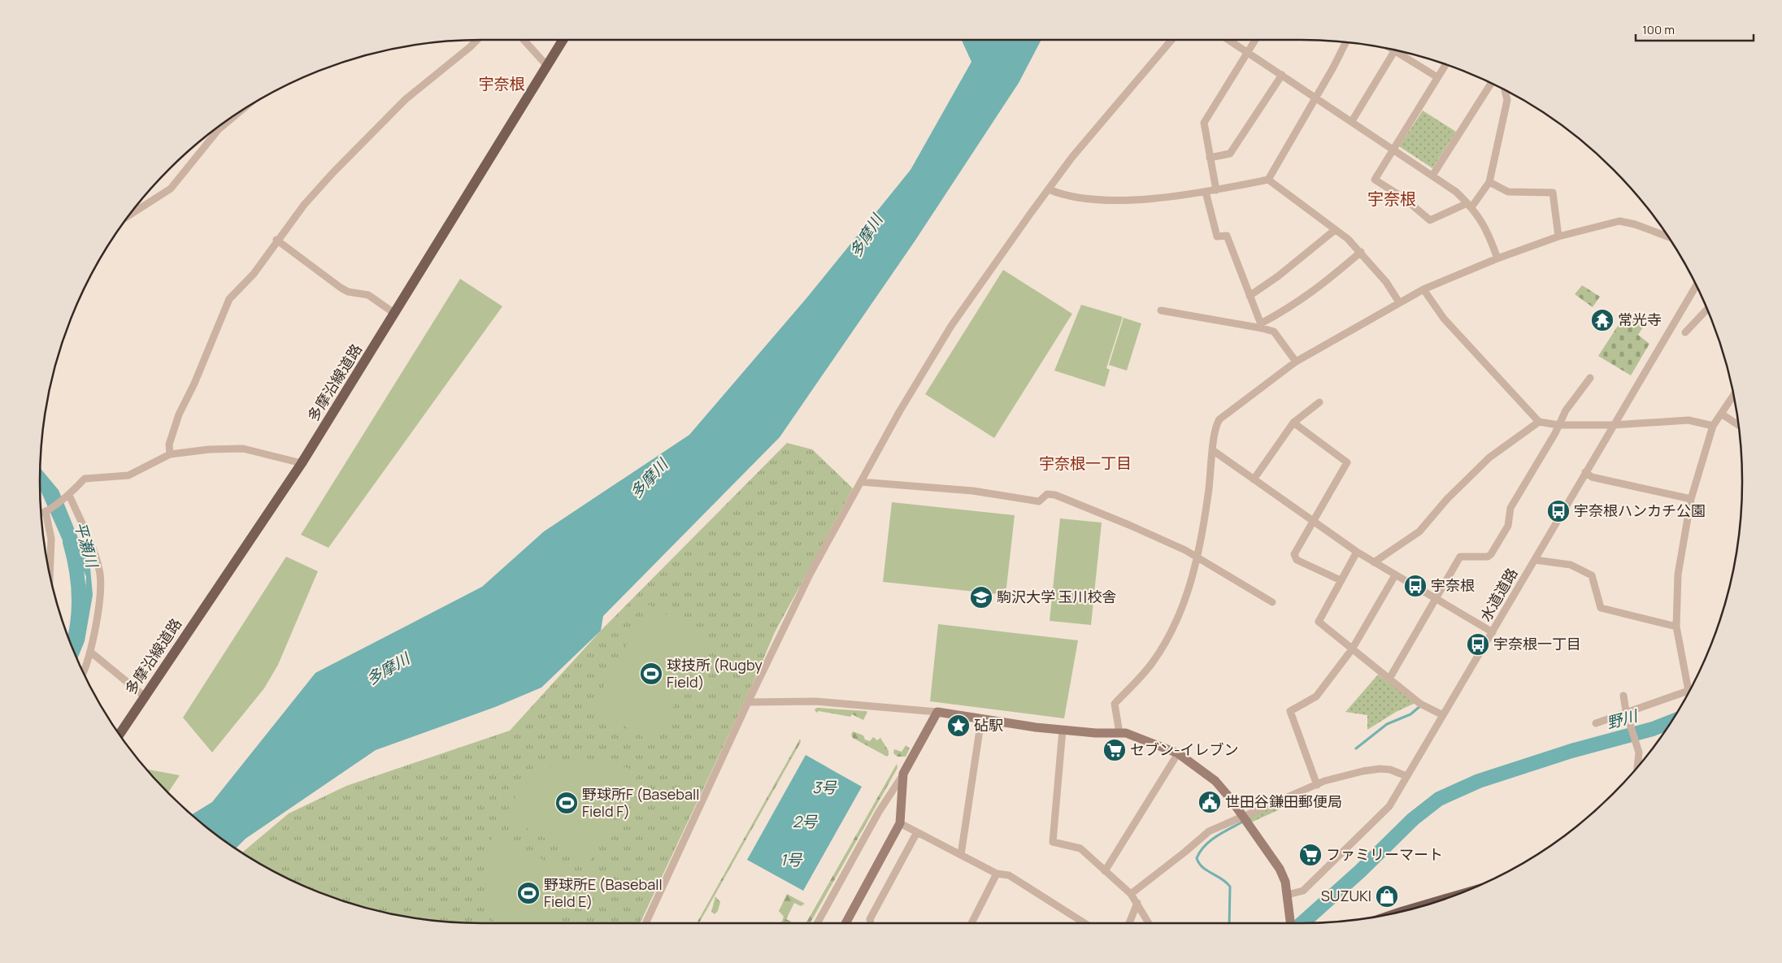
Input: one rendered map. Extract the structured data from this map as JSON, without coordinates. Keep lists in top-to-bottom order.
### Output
{
  "streets": {
    "main road": ["多摩沿線道路"],
    "street": ["水道道路"]
  },
  "districts": ["宇奈根", "宇奈根", "宇奈根一丁目"],
  "water": [
    "多摩川",
    "平瀬川",
    "野川",
    "3号",
    "2号",
    "1号"
  ],
  "places": {
    "temple": ["常光寺"],
    "bus stop": ["宇奈根ハンカチ公園", "宇奈根", "宇奈根一丁目"],
    "school or university": ["駒沢大学 玉川校舎"],
    "sports": ["球技所 (Rugby Field)", "野球所F (Baseball Field F)", "野球所E (Baseball Field E)"],
    "place": ["砧駅"],
    "supermarket": ["セブン-イレブン", "ファミリーマート"],
    "public building": ["世田谷鎌田郵便局"],
    "shop": ["SUZUKI"]
  },
  "scale_bar": "100 m"
}
